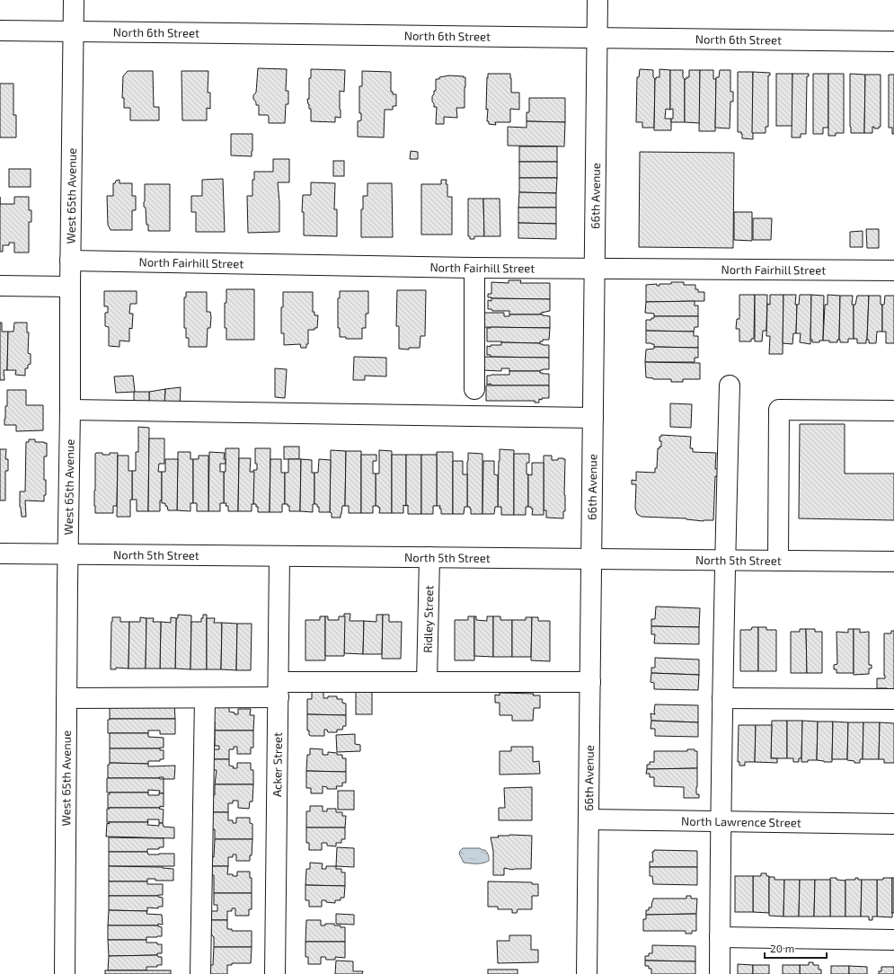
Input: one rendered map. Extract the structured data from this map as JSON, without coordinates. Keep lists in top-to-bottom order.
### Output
{
  "streets": {
    "street": [
      "North 6th Street",
      "West 65th Avenue",
      "66th Avenue",
      "North Fairhill Street",
      "North 5th Street",
      "Ridley Street",
      "Acker Street",
      "North Lawrence Street"
    ]
  },
  "crossings": [
    ["North 6th Street", "West 65th Avenue"],
    ["North 6th Street", "66th Avenue"],
    ["West 65th Avenue", "North Fairhill Street"],
    ["West 65th Avenue", "North 5th Street"],
    ["66th Avenue", "North Fairhill Street"],
    ["66th Avenue", "North 5th Street"],
    ["66th Avenue", "North Lawrence Street"],
    ["North 5th Street", "Ridley Street"],
    ["North 5th Street", "Acker Street"]
  ],
  "scale_bar": "20 m"
}
